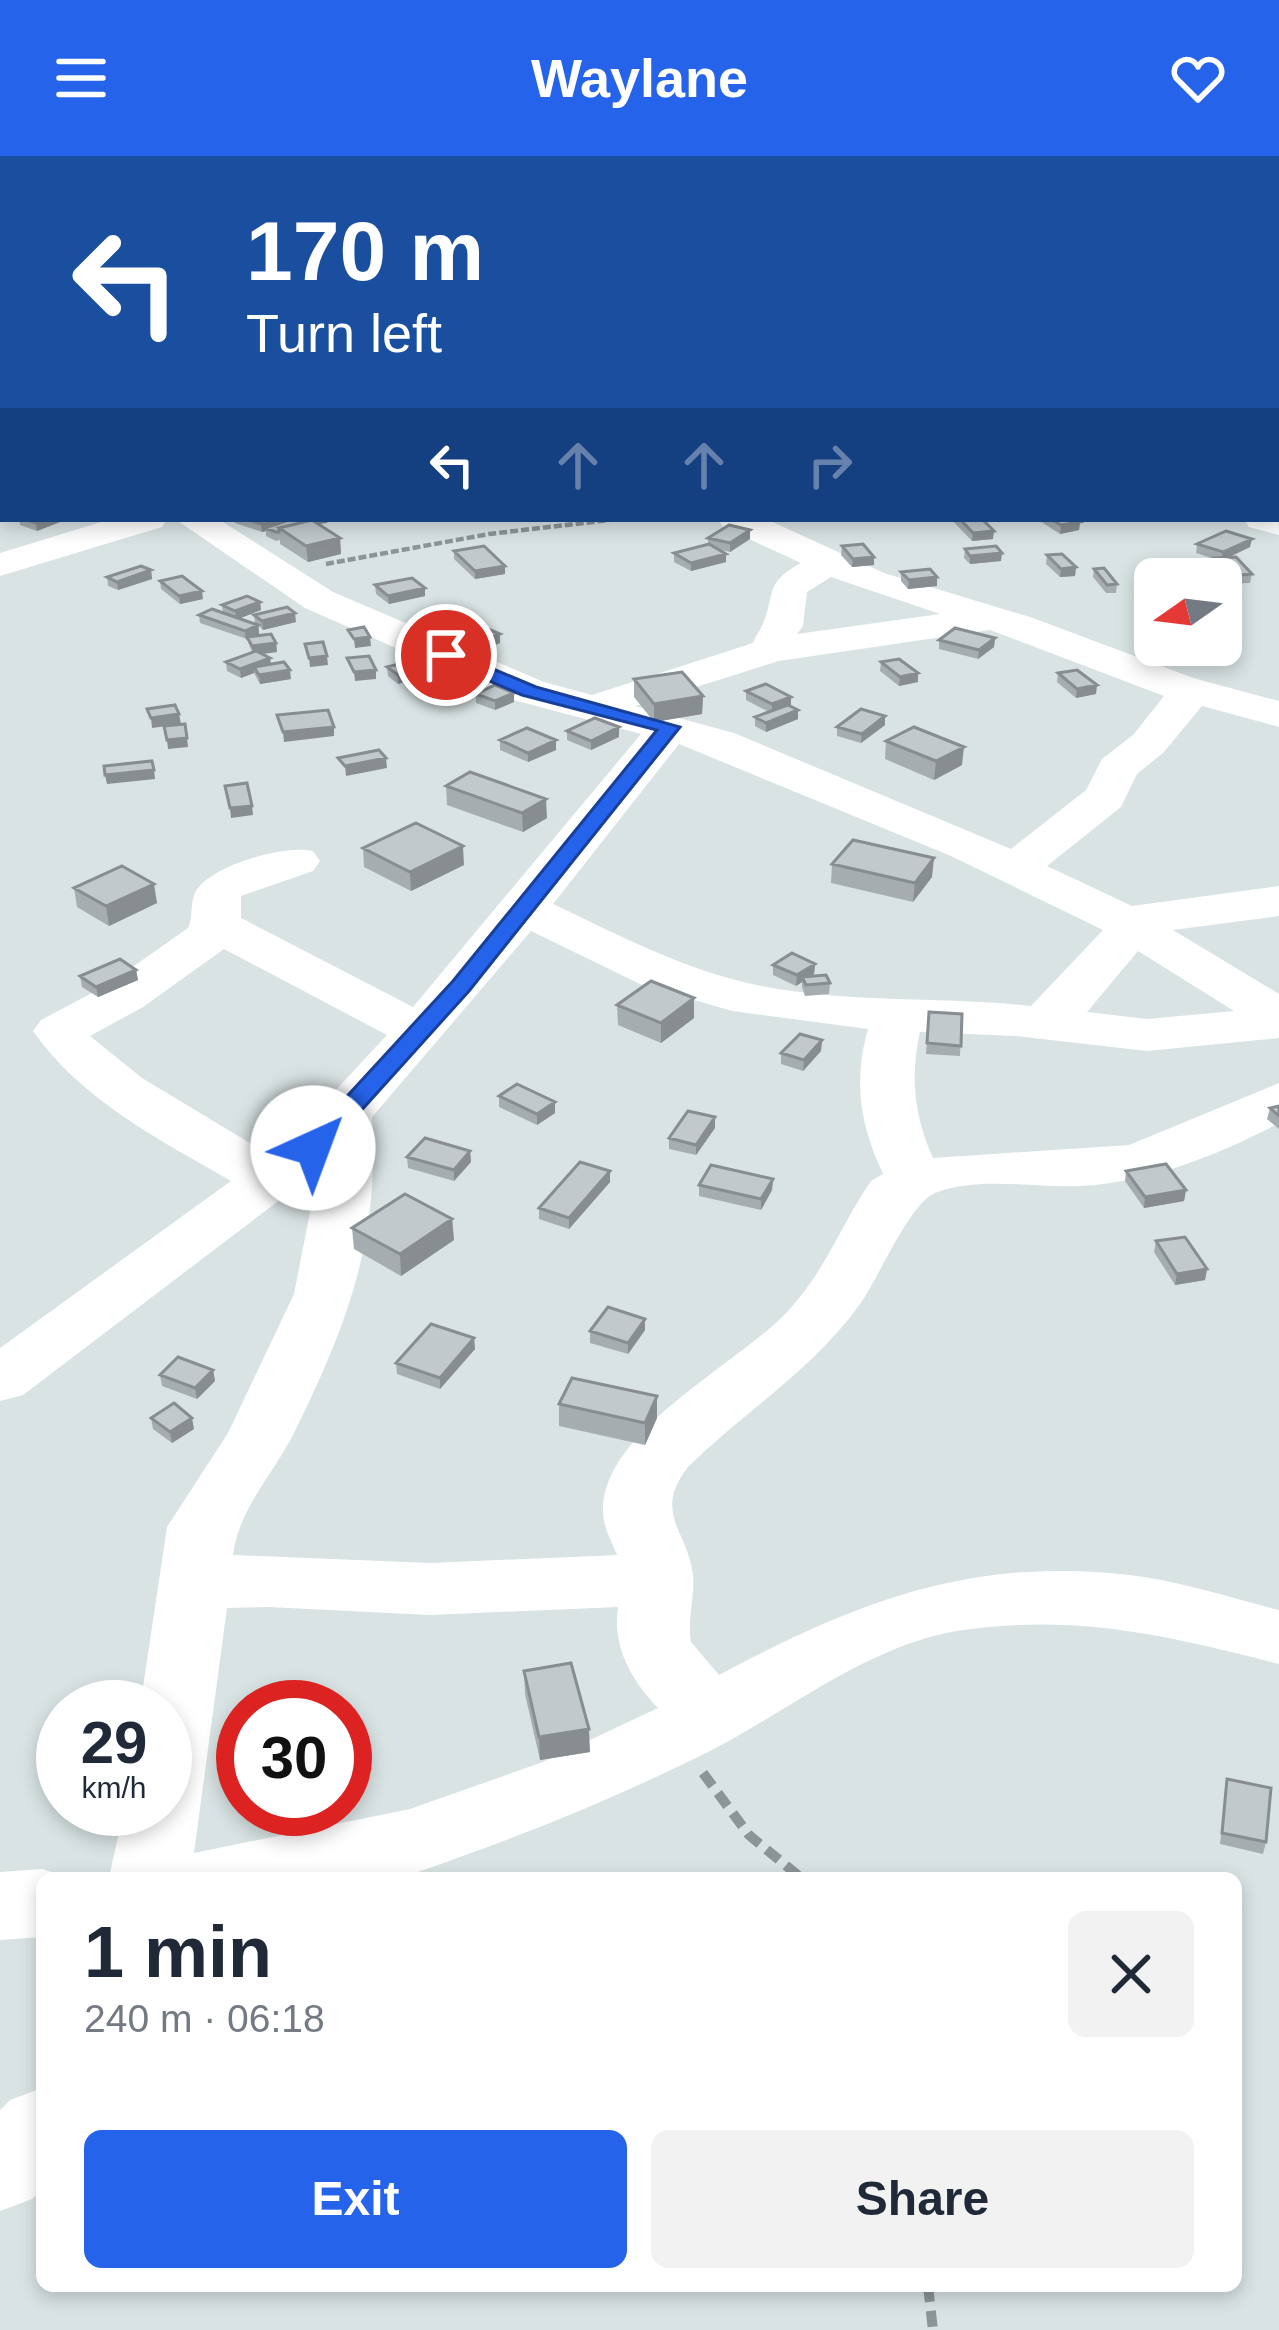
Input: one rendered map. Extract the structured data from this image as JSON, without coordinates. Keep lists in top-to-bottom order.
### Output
{
  "north": "left",
  "page": {
    "header": "Waylane",
    "turn": ["170 m", "Turn left"],
    "speed": "29 km/h",
    "limit": "30",
    "heading": ["1 min", "240 m · 06:18"],
    "buttons": ["Exit", "Share"]
  }
}
